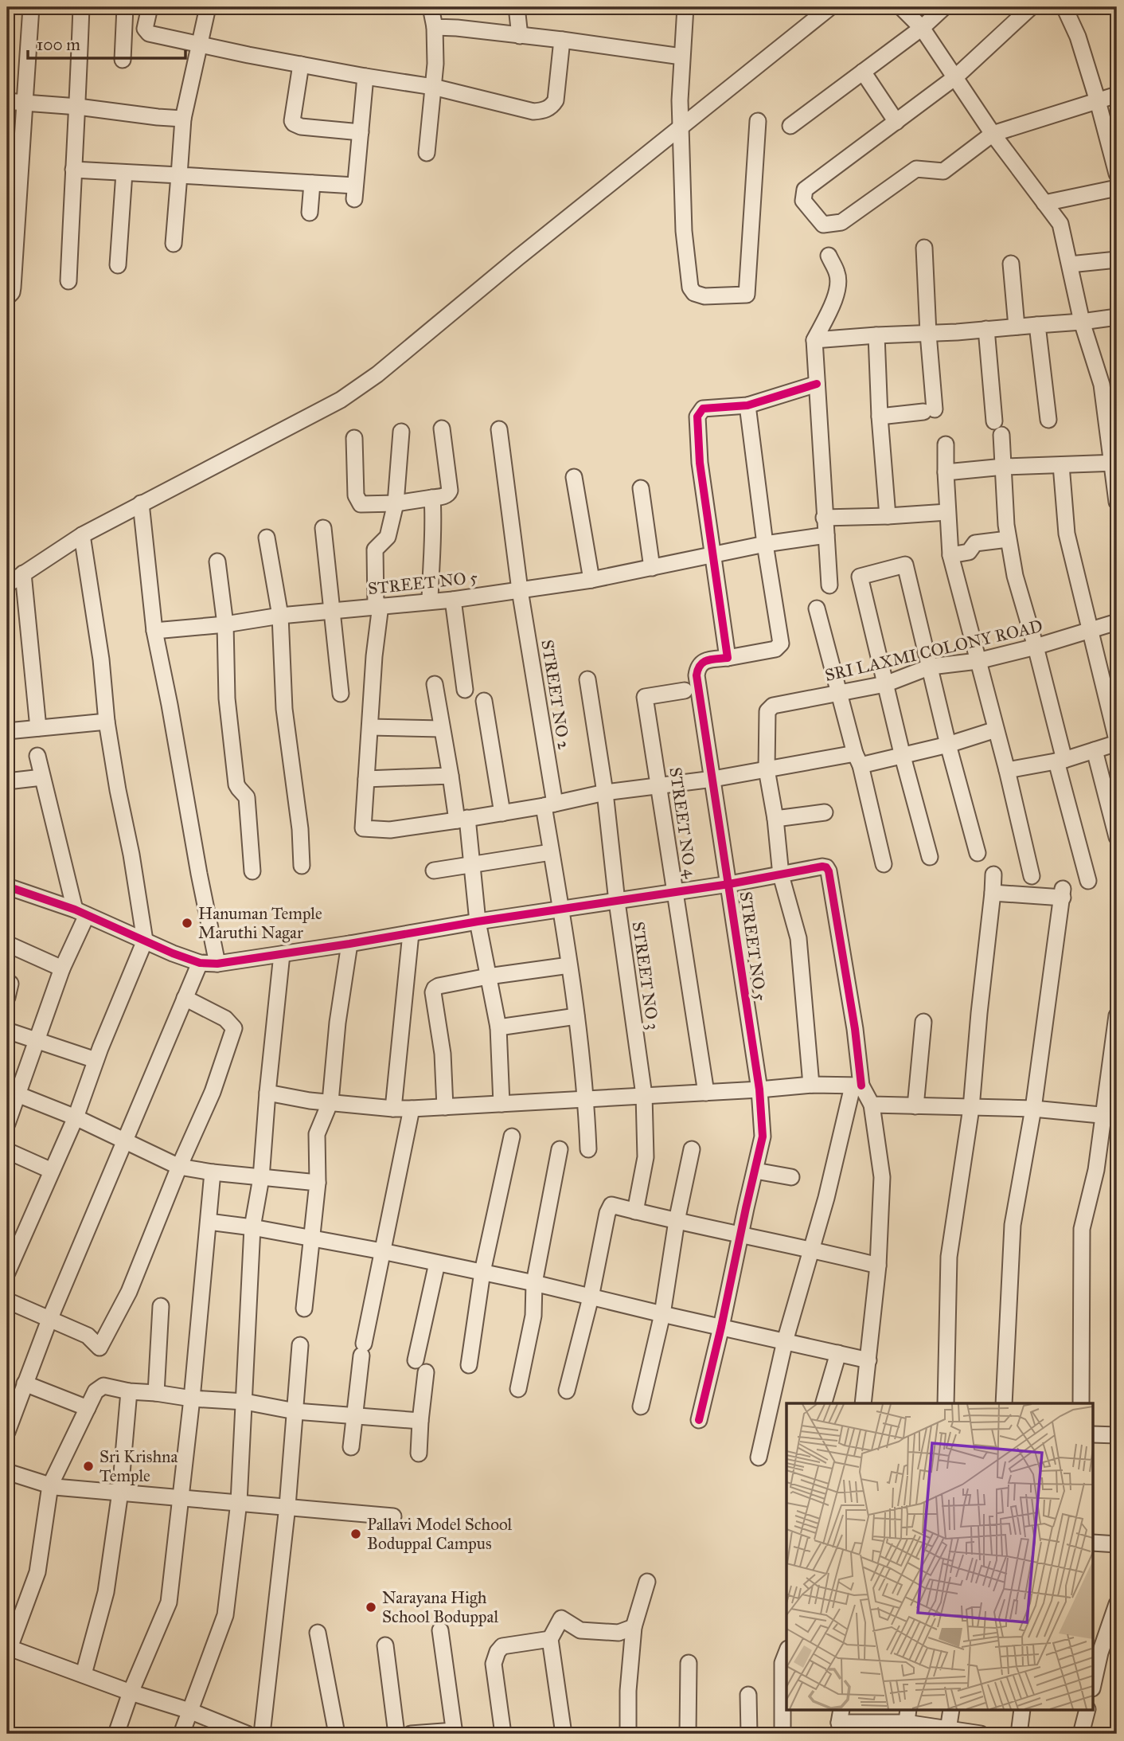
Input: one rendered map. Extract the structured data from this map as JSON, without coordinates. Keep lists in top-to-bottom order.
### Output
{
  "streets": {
    "street": [
      "STREET NO 5",
      "SRI LAXMI COLONY ROAD",
      "STREET NO 2",
      "STREET NO 4",
      "STREET NO 3"
    ]
  },
  "crossings": [
    ["STREET NO 5", "STREET NO 2"]
  ],
  "places": [
    "Hanuman Temple Maruthi Nagar",
    "Sri Krishna Temple",
    "Pallavi Model School Boduppal Campus",
    "Narayana High School Boduppal"
  ],
  "scale_bar": "100 m"
}
